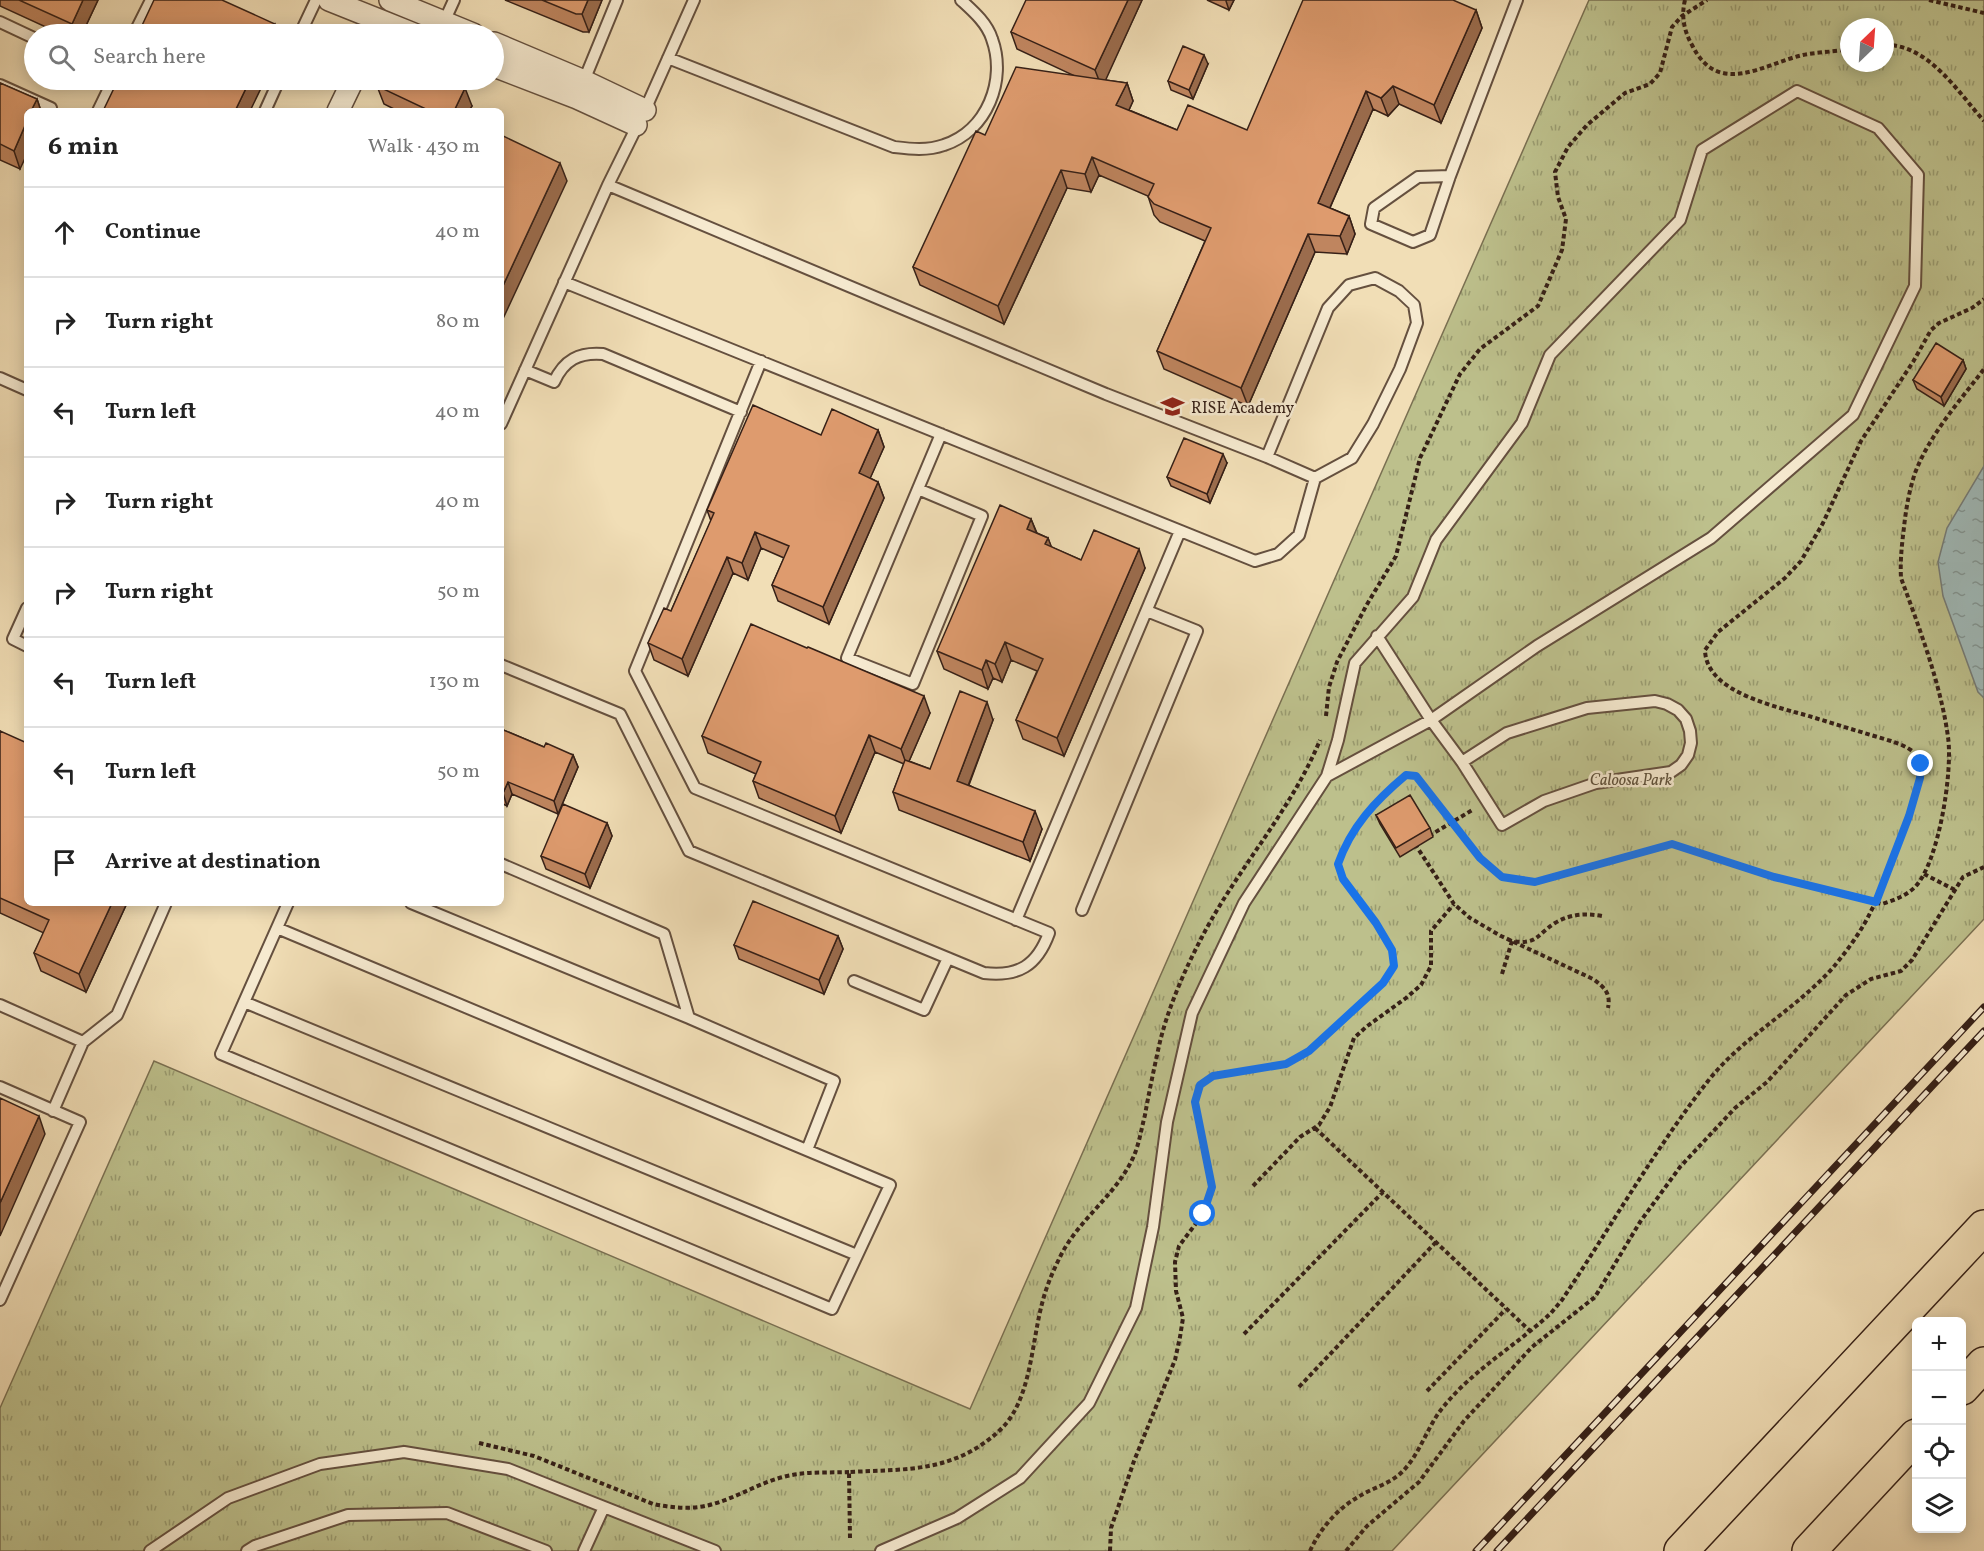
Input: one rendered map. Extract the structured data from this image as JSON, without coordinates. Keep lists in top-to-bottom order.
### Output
{
  "parks": ["Caloosa Park"],
  "places": {
    "school or university": ["RISE Academy"]
  },
  "north": "top right",
  "page": {
    "search": "Search here",
    "heading": ["6 min", "Walk · 430 m"],
    "list": [
      ["Continue", "40 m"],
      ["Turn right", "80 m"],
      ["Turn left", "40 m"],
      ["Turn right", "40 m"],
      ["Turn right", "50 m"],
      ["Turn left", "130 m"],
      ["Turn left", "50 m"],
      "Arrive at destination"
    ],
    "map_buttons": ["+", "−"]
  }
}
